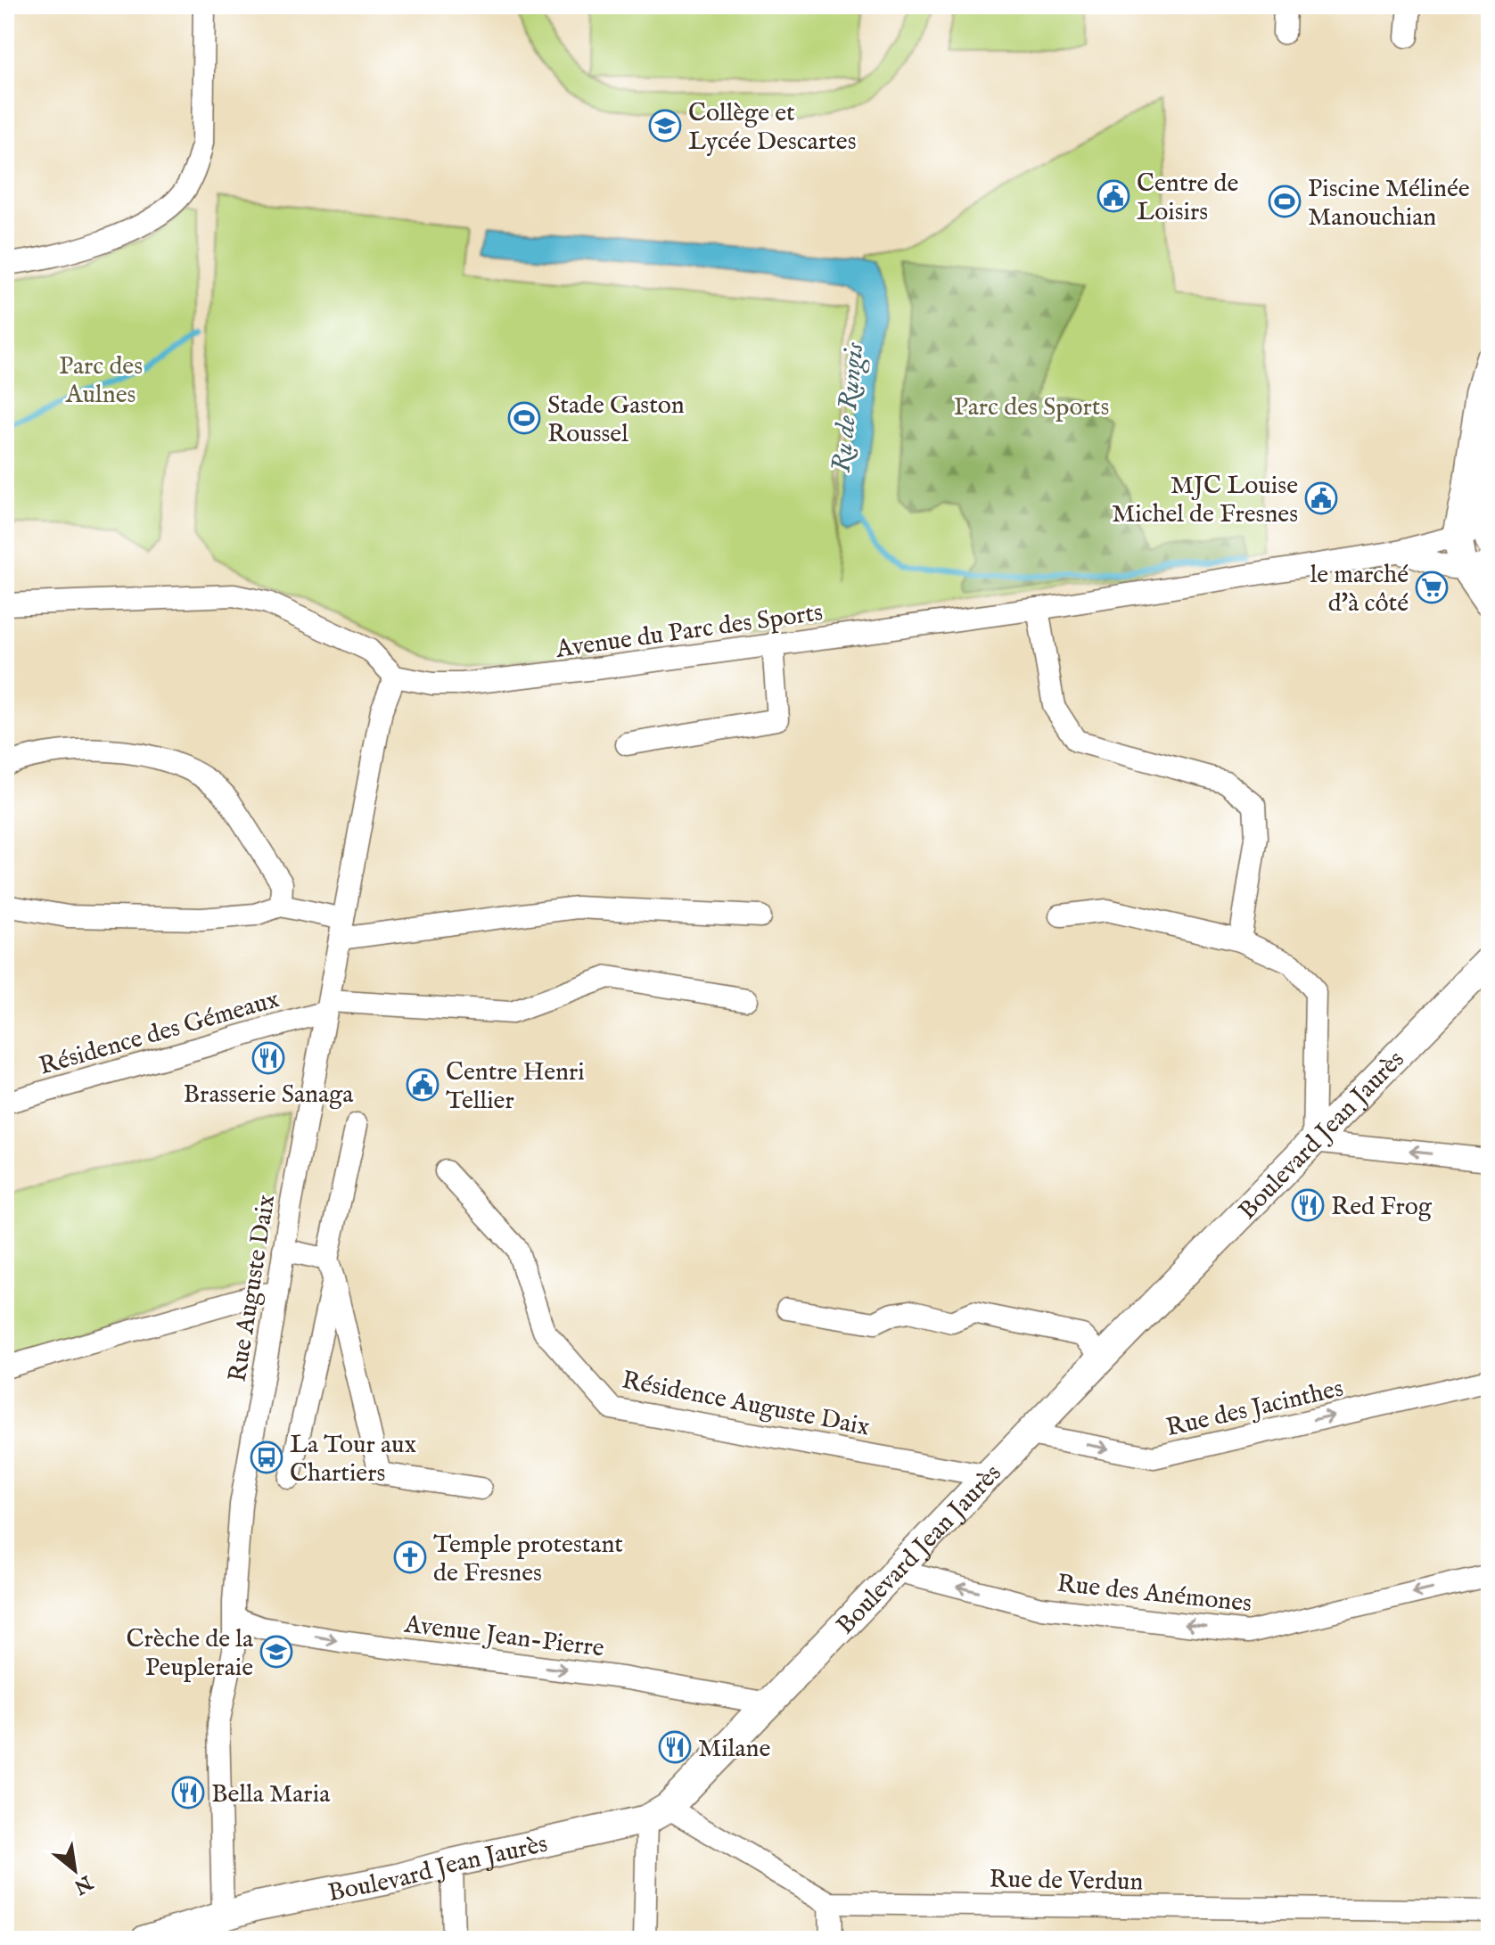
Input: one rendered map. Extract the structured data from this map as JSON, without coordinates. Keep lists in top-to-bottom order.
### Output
{
  "streets": {
    "street": [
      "Avenue du Parc des Sports",
      "Résidence des Gémeaux",
      "Boulevard Jean Jaurès",
      "Rue Auguste Daix",
      "Résidence Auguste Daix",
      "Rue des Jacinthes",
      "Rue des Anémones",
      "Avenue Jean-Pierre",
      "Rue de Verdun"
    ]
  },
  "crossings": [
    ["Avenue du Parc des Sports", "Rue Auguste Daix"],
    ["Résidence des Gémeaux", "Rue Auguste Daix"],
    ["Boulevard Jean Jaurès", "Rue Auguste Daix"],
    ["Boulevard Jean Jaurès", "Résidence Auguste Daix"],
    ["Boulevard Jean Jaurès", "Rue des Jacinthes"],
    ["Boulevard Jean Jaurès", "Rue des Anémones"],
    ["Boulevard Jean Jaurès", "Avenue Jean-Pierre"],
    ["Boulevard Jean Jaurès", "Rue de Verdun"],
    ["Rue Auguste Daix", "Avenue Jean-Pierre"]
  ],
  "one_way": ["Rue des Jacinthes", "Rue des Anémones", "Avenue Jean-Pierre"],
  "water": ["Ru de Rungis"],
  "parks": ["Parc des Aulnes", "Parc des Sports"],
  "places": {
    "school or university": ["Collège et Lycée Descartes", "Crèche de la Peupleraie"],
    "public building": ["Centre de Loisirs", "MJC Louise Michel de Fresnes", "Centre Henri Tellier"],
    "sports": ["Piscine Mélinée Manouchian", "Stade Gaston Roussel"],
    "supermarket": ["le marché d'à côté"],
    "restaurant": [
      "Brasserie Sanaga",
      "Red Frog",
      "Milane",
      "Bella Maria"
    ],
    "bus stop": ["La Tour aux Chartiers"],
    "church": ["Temple protestant de Fresnes"]
  },
  "north": "bottom right"
}
